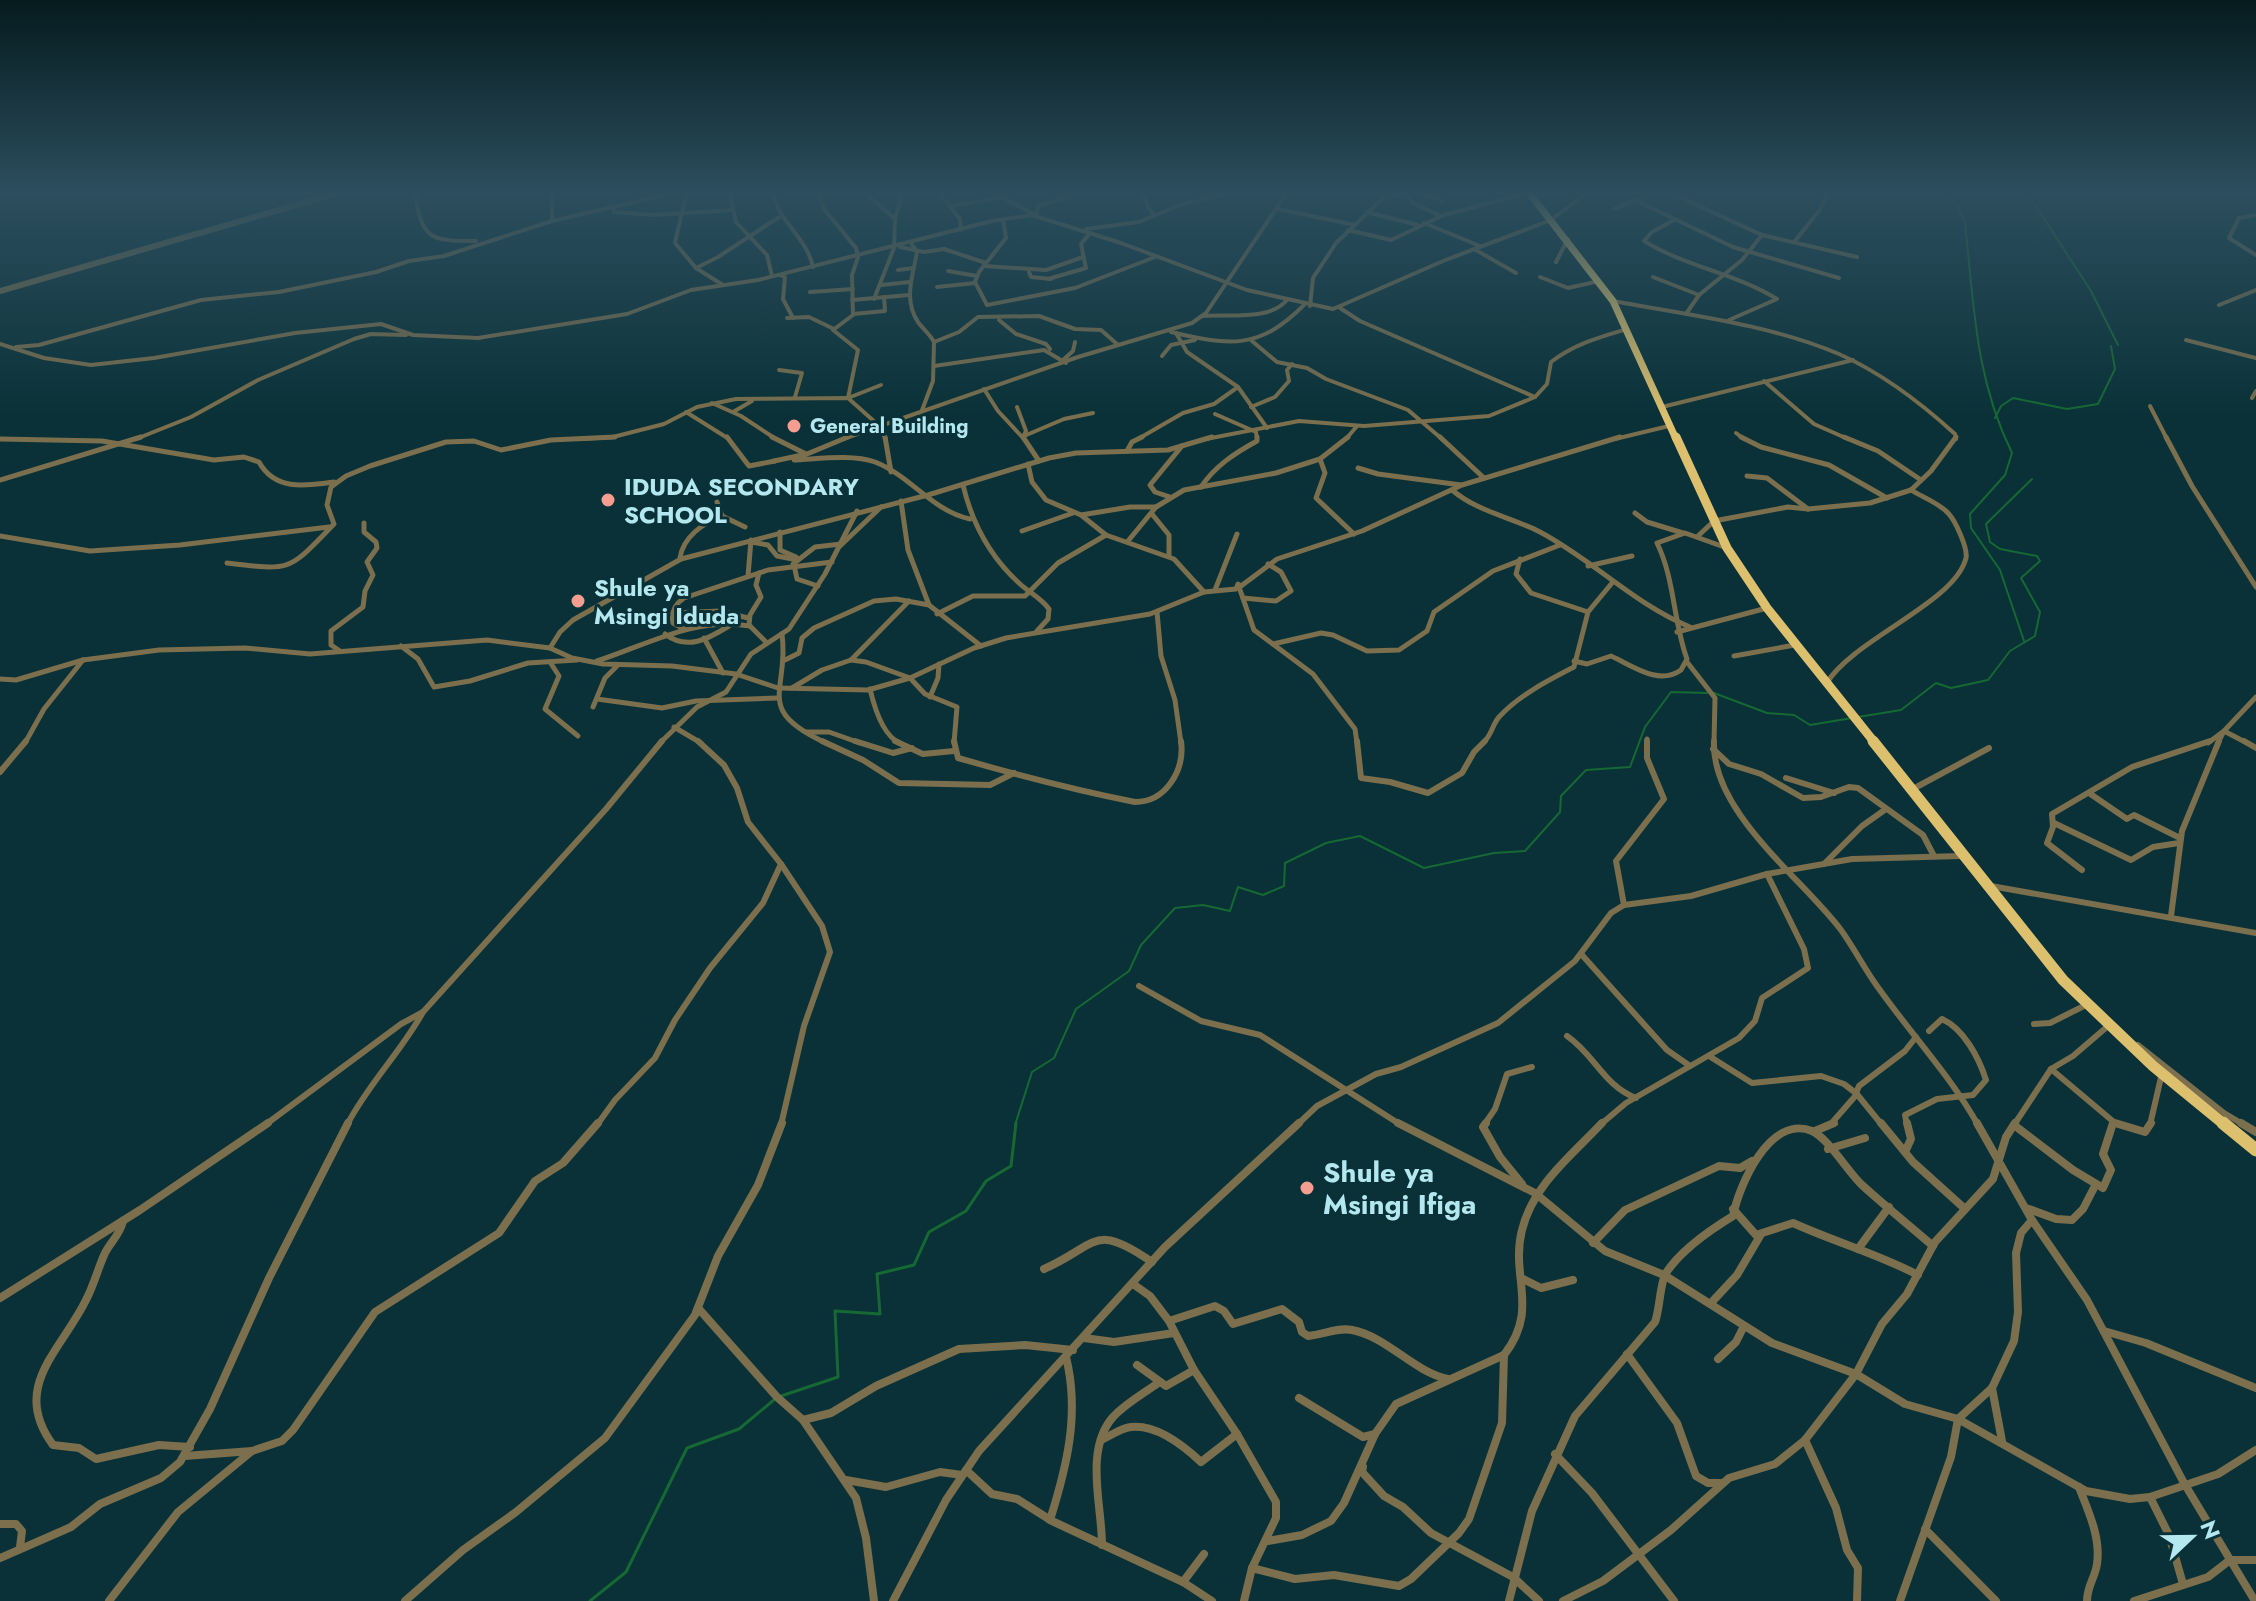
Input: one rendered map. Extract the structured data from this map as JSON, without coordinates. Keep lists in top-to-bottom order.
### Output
{
  "places": [
    "General Building",
    "IDUDA SECONDARY SCHOOL",
    "Shule ya Msingi Iduda",
    "Shule ya Msingi Ifiga"
  ],
  "north": "right"
}
